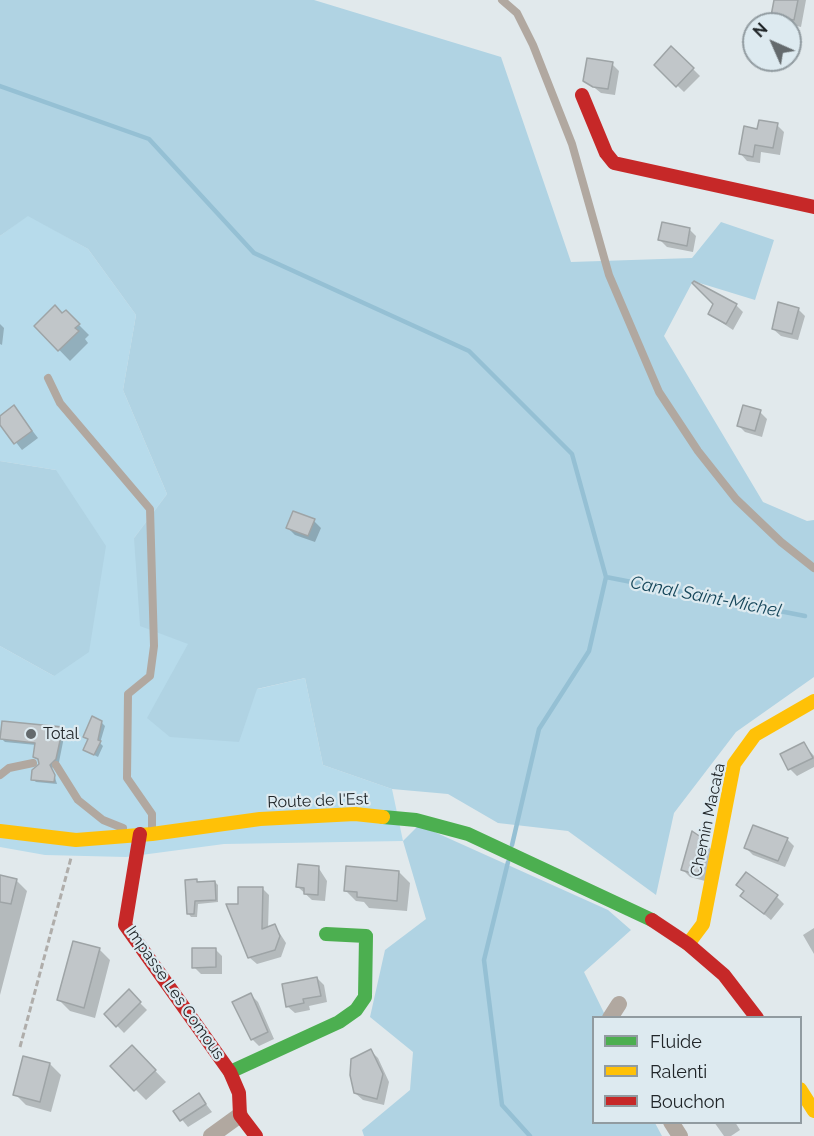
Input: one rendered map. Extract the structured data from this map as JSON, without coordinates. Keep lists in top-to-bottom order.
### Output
{
  "streets": {
    "street": ["Route de l'Est", "Chemin Macata", "Impasse Les Comous"]
  },
  "crossings": [
    ["Route de l'Est", "Chemin Macata"],
    ["Route de l'Est", "Impasse Les Comous"]
  ],
  "water": ["Canal Saint-Michel"],
  "places": ["Total"],
  "legend": ["Fluide", "Ralenti", "Bouchon"],
  "north": "top left"
}
